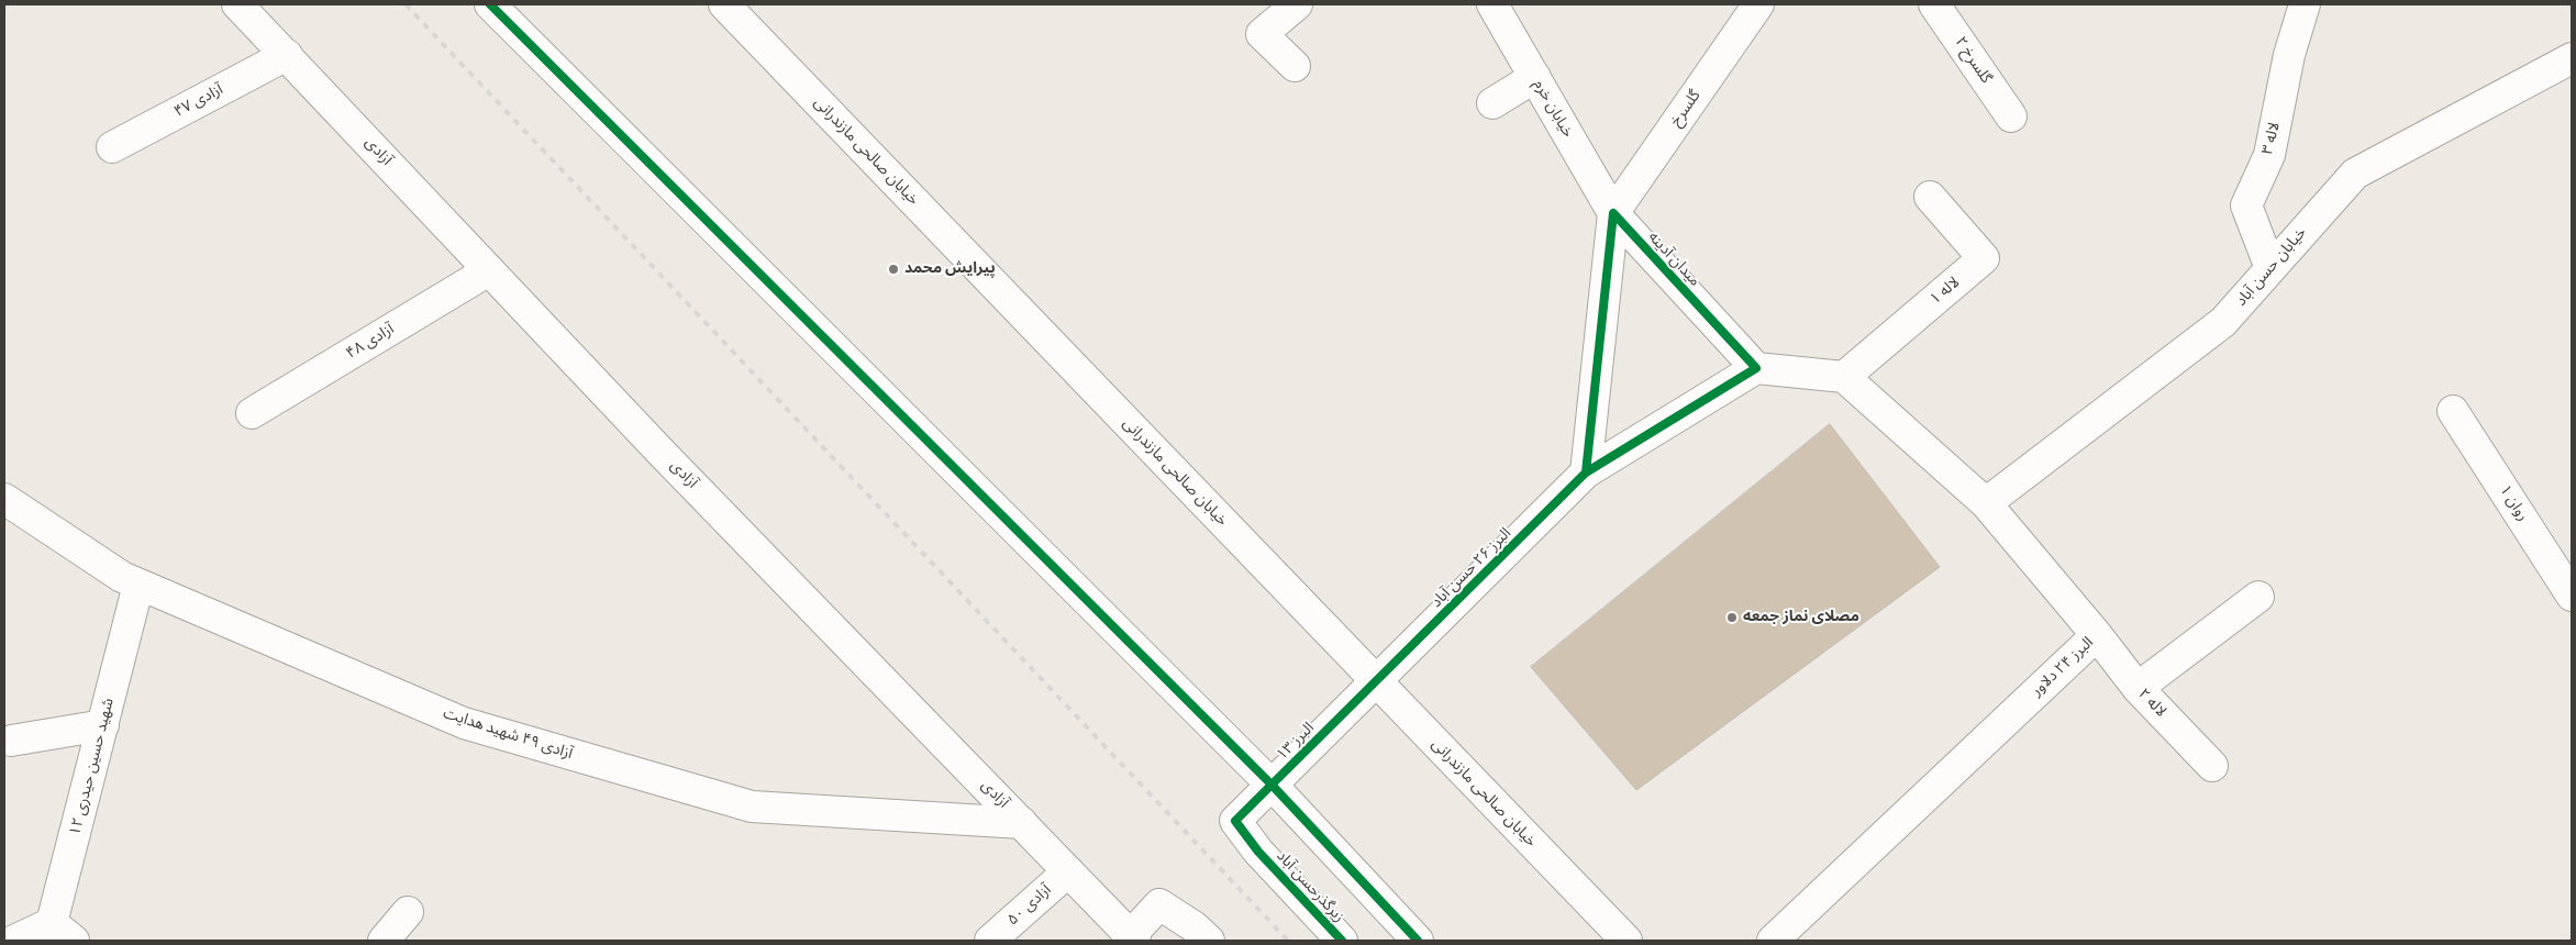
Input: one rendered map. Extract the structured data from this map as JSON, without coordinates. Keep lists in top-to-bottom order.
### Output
{
  "streets": {
    "street": [
      "گلسرخ ۲",
      "آزادی ۴۷",
      "خیابان خرم",
      "گلسرخ",
      "لاله ۳",
      "آزادی",
      "خیابان صالحی مازندرانی",
      "میدان آدینه",
      "خیابان حسن آباد",
      "لاله ۱",
      "آزادی ۴۸",
      "روان ۱",
      "البرز ۲۶ حسن آباد",
      "البرز ۲۴ دلاور",
      "لاله ۲",
      "آزادی ۴۹ شهید هدایت",
      "البرز ۱۳",
      "شهید حسین حیدری ۱۲",
      "زیرگذرحسن آباد",
      "آزادی ۵۰"
    ]
  },
  "crossings": [
    ["آزادی ۴۷", "آزادی"],
    ["خیابان خرم", "گلسرخ"],
    ["خیابان خرم", "میدان آدینه"],
    ["گلسرخ", "میدان آدینه"],
    ["لاله ۳", "خیابان حسن آباد"],
    ["آزادی", "آزادی ۴۸"],
    ["آزادی", "آزادی ۴۹ شهید هدایت"],
    ["آزادی", "آزادی ۵۰"],
    ["خیابان صالحی مازندرانی", "البرز ۲۶ حسن آباد"],
    ["خیابان صالحی مازندرانی", "البرز ۱۳"],
    ["خیابان حسن آباد", "البرز ۲۴ دلاور"],
    ["لاله ۱", "البرز ۲۴ دلاور"],
    ["البرز ۲۶ حسن آباد", "البرز ۱۳"],
    ["البرز ۲۴ دلاور", "لاله ۲"],
    ["آزادی ۴۹ شهید هدایت", "شهید حسین حیدری ۱۲"],
    ["البرز ۱۳", "زیرگذرحسن آباد"]
  ],
  "places": ["پیرایش محمد", "مصلای نماز جمعه"]
}
